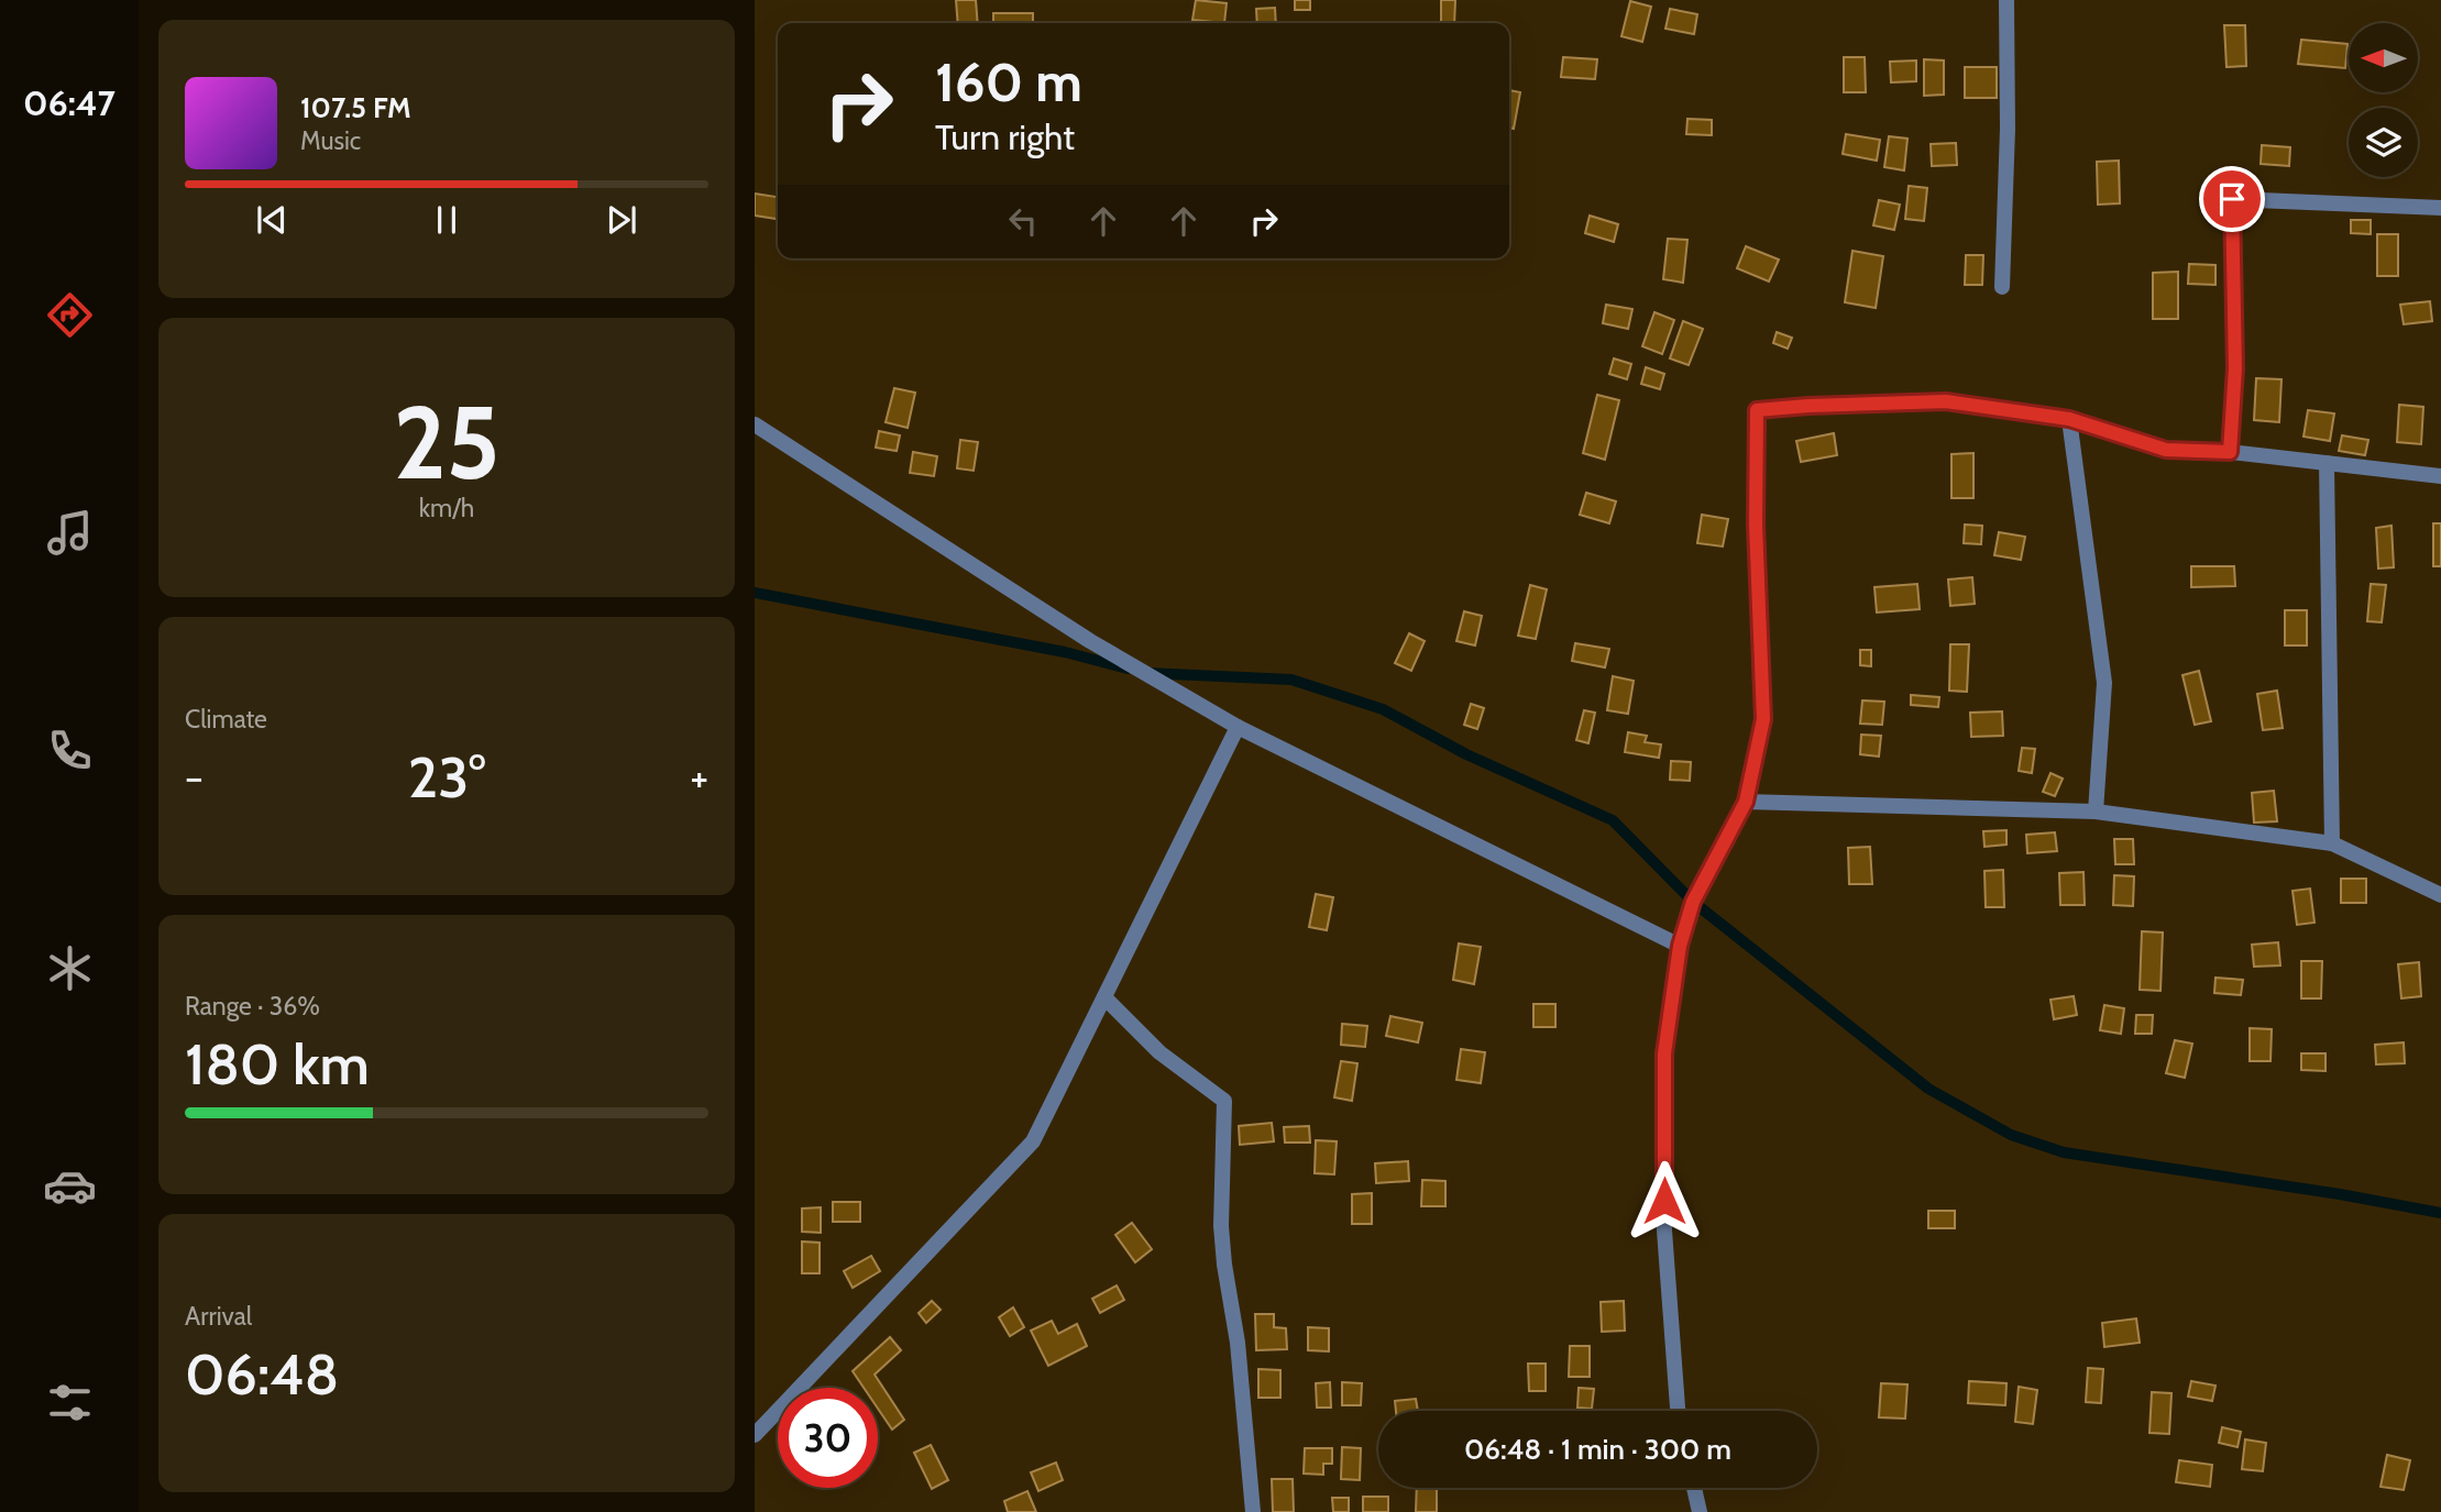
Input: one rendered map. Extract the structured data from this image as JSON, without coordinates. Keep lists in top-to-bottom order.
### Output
{
  "north": "left",
  "page": {
    "tabs": "06:47",
    "turn": ["160 m", "Turn right"],
    "song": ["107.5 FM", "Music"],
    "tile": [
      ["25", "km/h"],
      "Climate",
      ["Range · 36%", "180 km"],
      ["Arrival", "06:48"]
    ],
    "heat": ["−", "23°", "+"],
    "limit": "30",
    "trip": "06:48 · 1 min · 300 m"
  }
}
